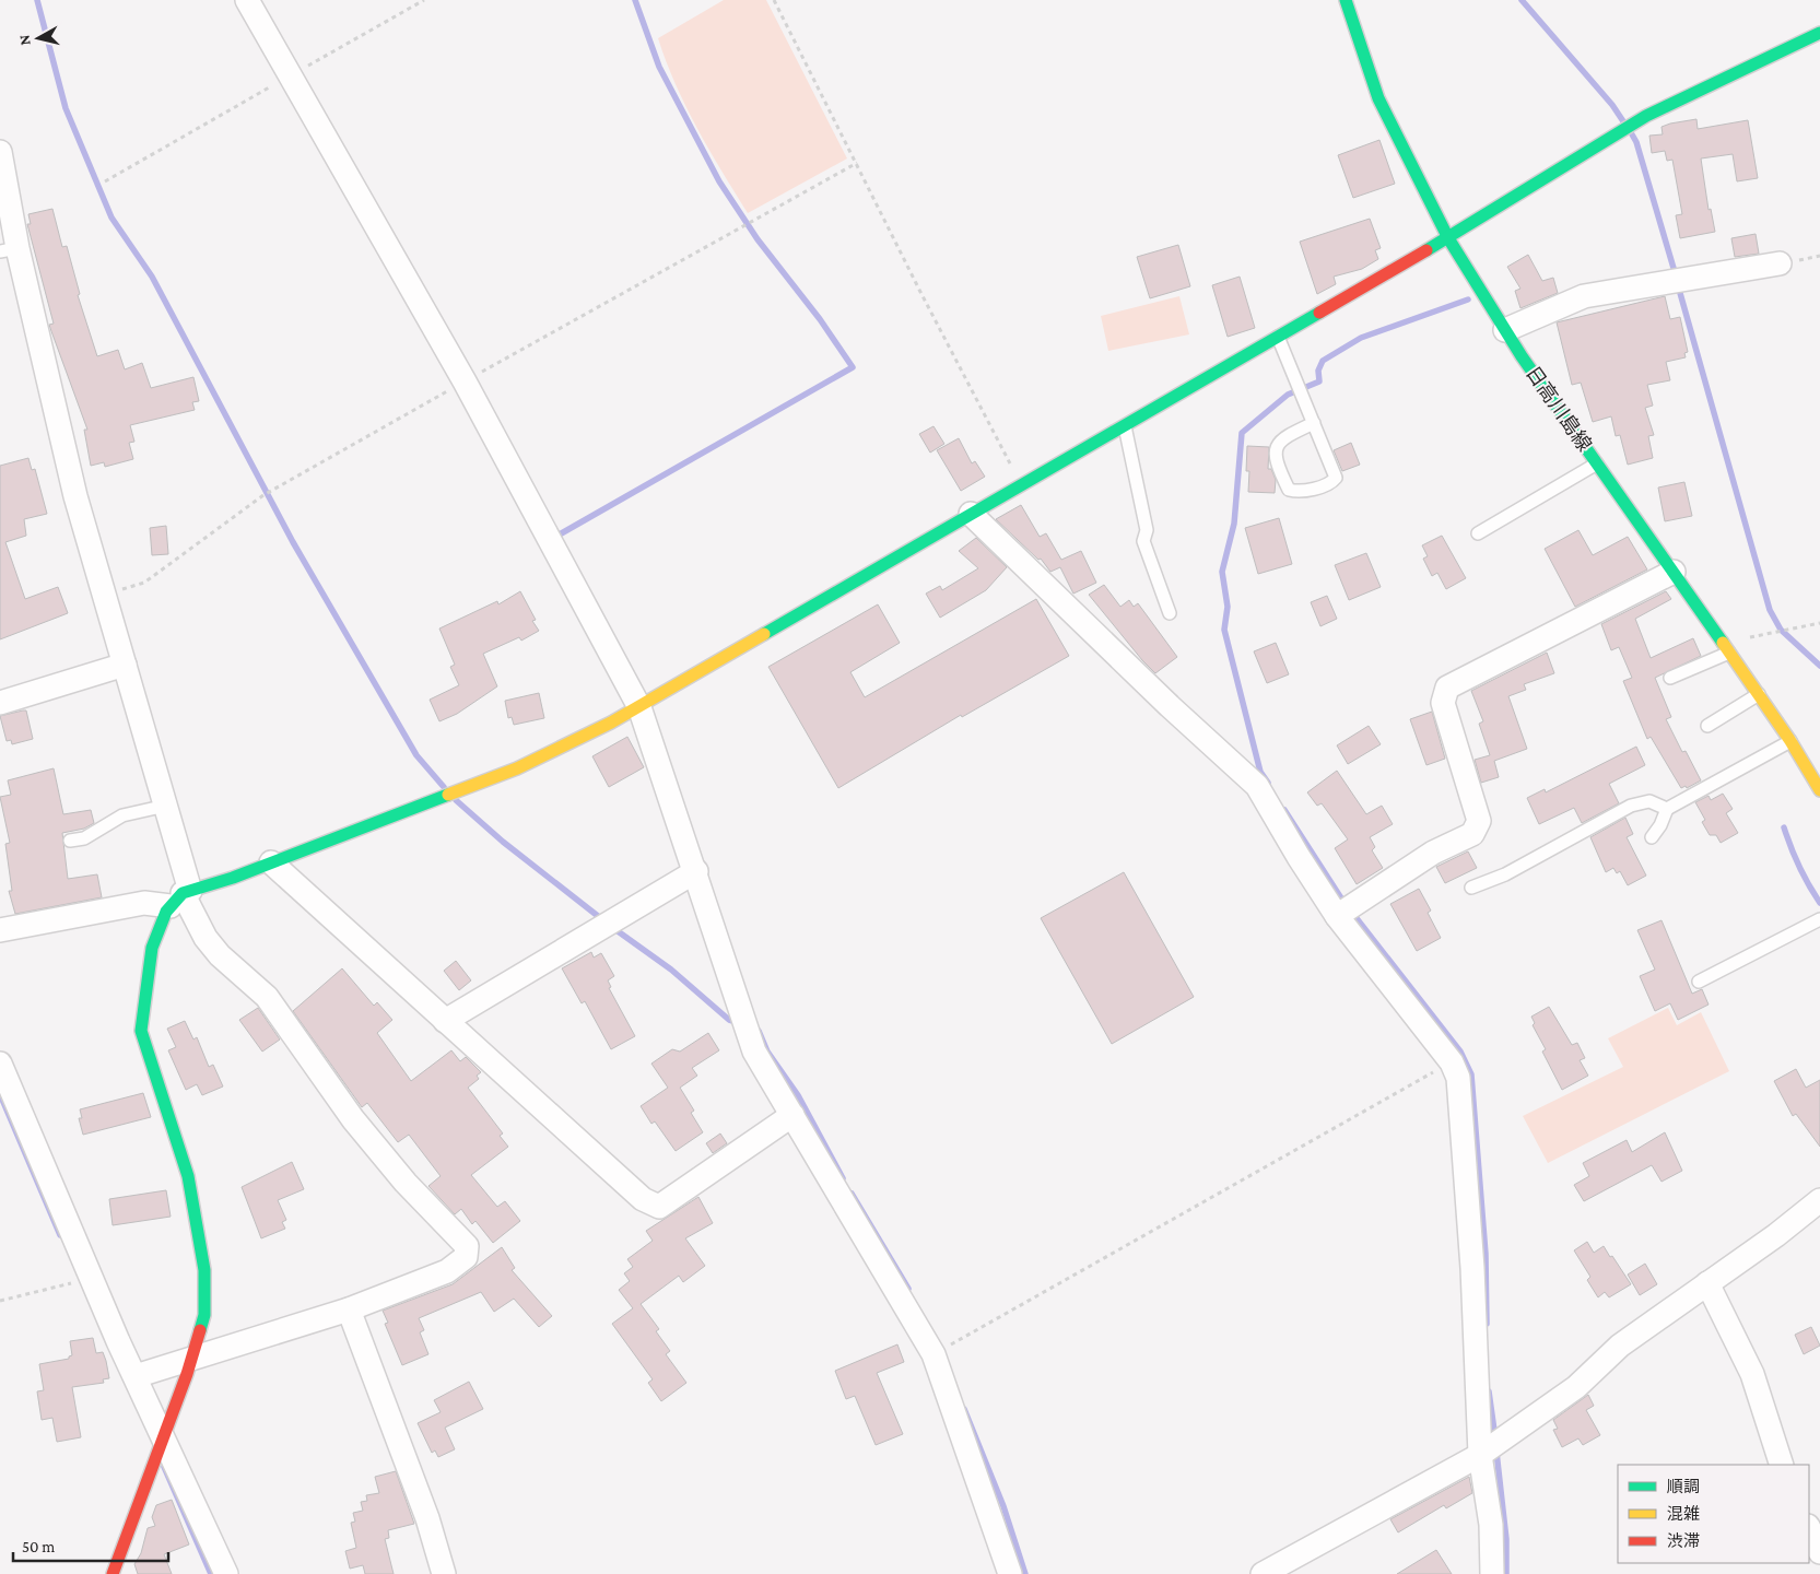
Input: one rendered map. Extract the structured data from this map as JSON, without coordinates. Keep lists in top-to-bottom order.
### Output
{
  "streets": {
    "street": ["日高川島線"]
  },
  "legend": ["順調", "混雑", "渋滞"],
  "scale_bar": "50 m",
  "north": "left"
}
